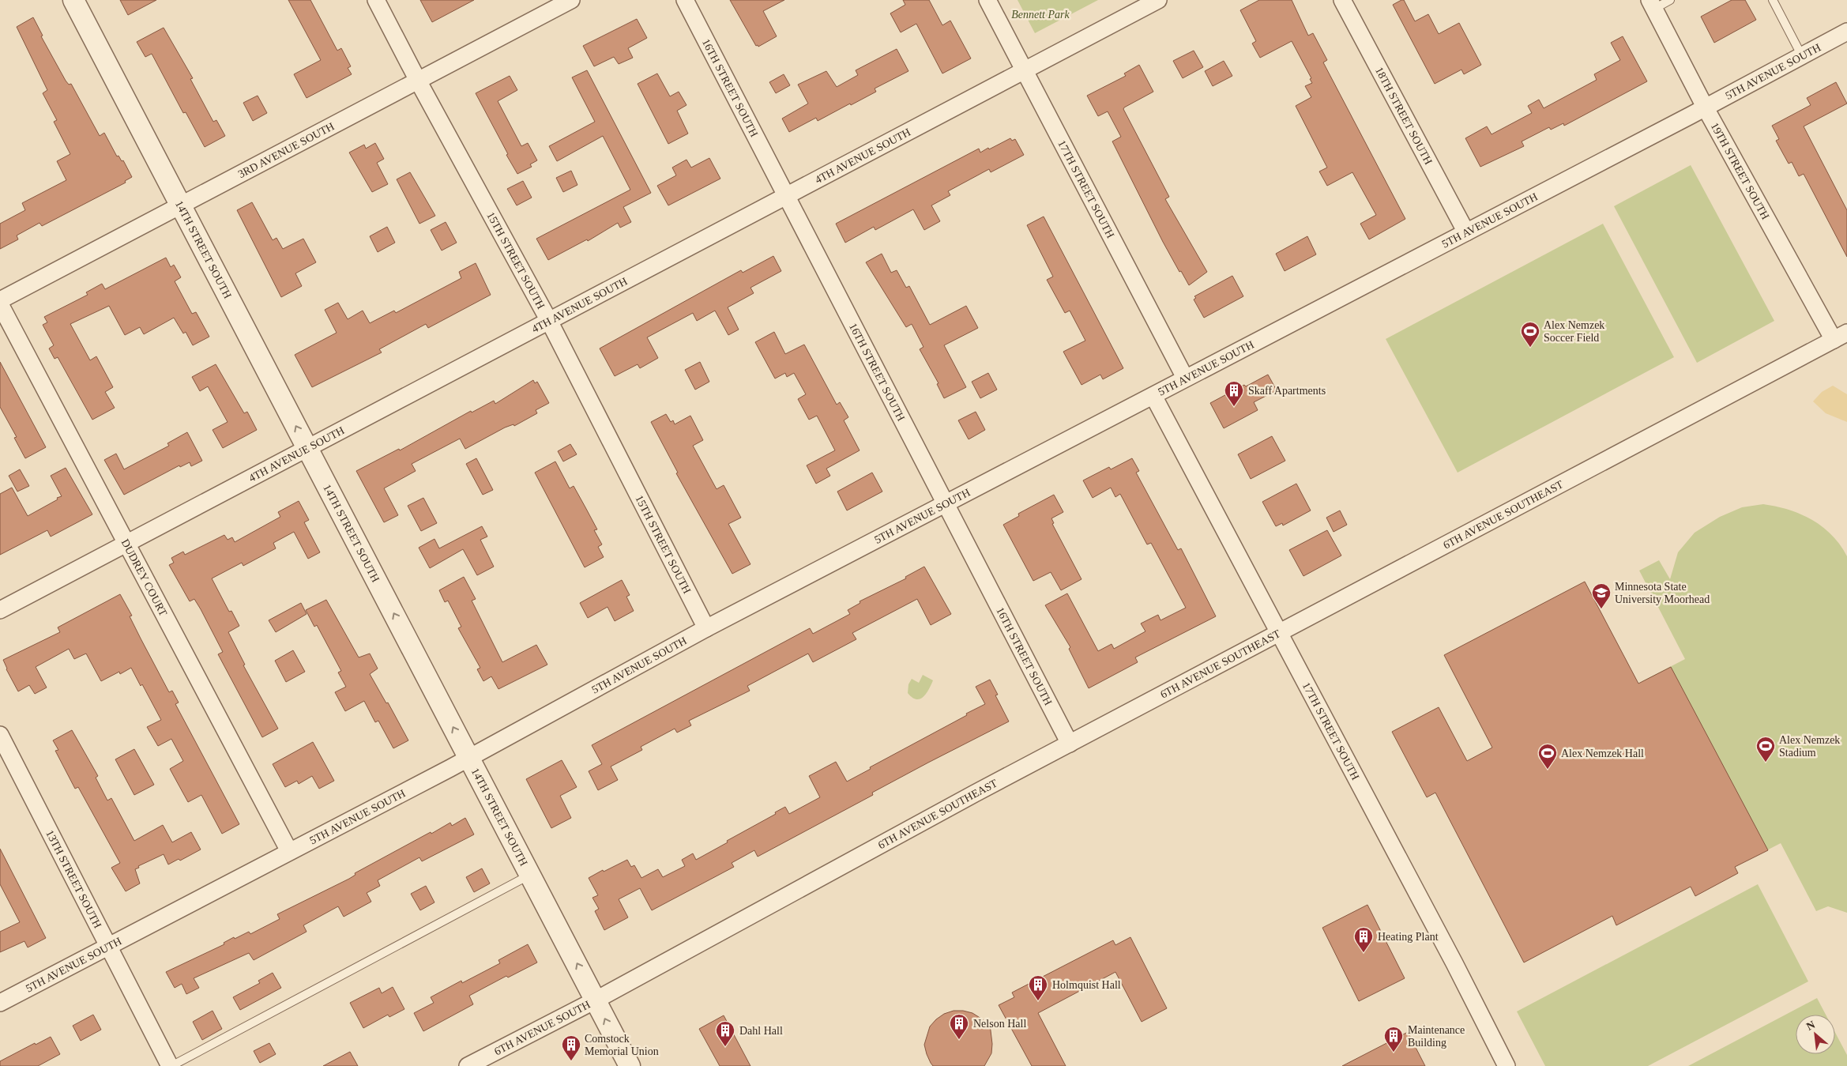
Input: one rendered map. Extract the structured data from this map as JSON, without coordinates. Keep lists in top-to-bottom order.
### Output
{
  "streets": {
    "street": [
      "5TH AVENUE SOUTH",
      "16TH STREET SOUTH",
      "18TH STREET SOUTH",
      "3RD AVENUE SOUTH",
      "4TH AVENUE SOUTH",
      "19TH STREET SOUTH",
      "17TH STREET SOUTH",
      "14TH STREET SOUTH",
      "15TH STREET SOUTH",
      "6TH AVENUE SOUTHEAST",
      "DUDREY COURT",
      "13TH STREET SOUTH",
      "6TH AVENUE SOUTH"
    ]
  },
  "crossings": [
    ["5TH AVENUE SOUTH", "16TH STREET SOUTH"],
    ["5TH AVENUE SOUTH", "18TH STREET SOUTH"],
    ["5TH AVENUE SOUTH", "19TH STREET SOUTH"],
    ["5TH AVENUE SOUTH", "17TH STREET SOUTH"],
    ["5TH AVENUE SOUTH", "14TH STREET SOUTH"],
    ["5TH AVENUE SOUTH", "15TH STREET SOUTH"],
    ["5TH AVENUE SOUTH", "DUDREY COURT"],
    ["5TH AVENUE SOUTH", "13TH STREET SOUTH"],
    ["16TH STREET SOUTH", "4TH AVENUE SOUTH"],
    ["16TH STREET SOUTH", "6TH AVENUE SOUTHEAST"],
    ["3RD AVENUE SOUTH", "14TH STREET SOUTH"],
    ["3RD AVENUE SOUTH", "15TH STREET SOUTH"],
    ["4TH AVENUE SOUTH", "17TH STREET SOUTH"],
    ["4TH AVENUE SOUTH", "14TH STREET SOUTH"],
    ["4TH AVENUE SOUTH", "15TH STREET SOUTH"],
    ["4TH AVENUE SOUTH", "DUDREY COURT"],
    ["19TH STREET SOUTH", "6TH AVENUE SOUTHEAST"],
    ["17TH STREET SOUTH", "6TH AVENUE SOUTHEAST"],
    ["14TH STREET SOUTH", "6TH AVENUE SOUTHEAST"],
    ["14TH STREET SOUTH", "6TH AVENUE SOUTH"],
    ["6TH AVENUE SOUTHEAST", "6TH AVENUE SOUTH"]
  ],
  "one_way": ["14TH STREET SOUTH"],
  "parks": ["Bennett Park"],
  "places": {
    "sports": ["Alex Nemzek Soccer Field", "Alex Nemzek Stadium", "Alex Nemzek Hall"],
    "building": [
      "Skaff Apartments",
      "Heating Plant",
      "Holmquist Hall",
      "Nelson Hall",
      "Dahl Hall",
      "Maintenance Building",
      "Comstock Memorial Union"
    ],
    "school or university": ["Minnesota State University Moorhead"]
  },
  "north": "top left"
}
